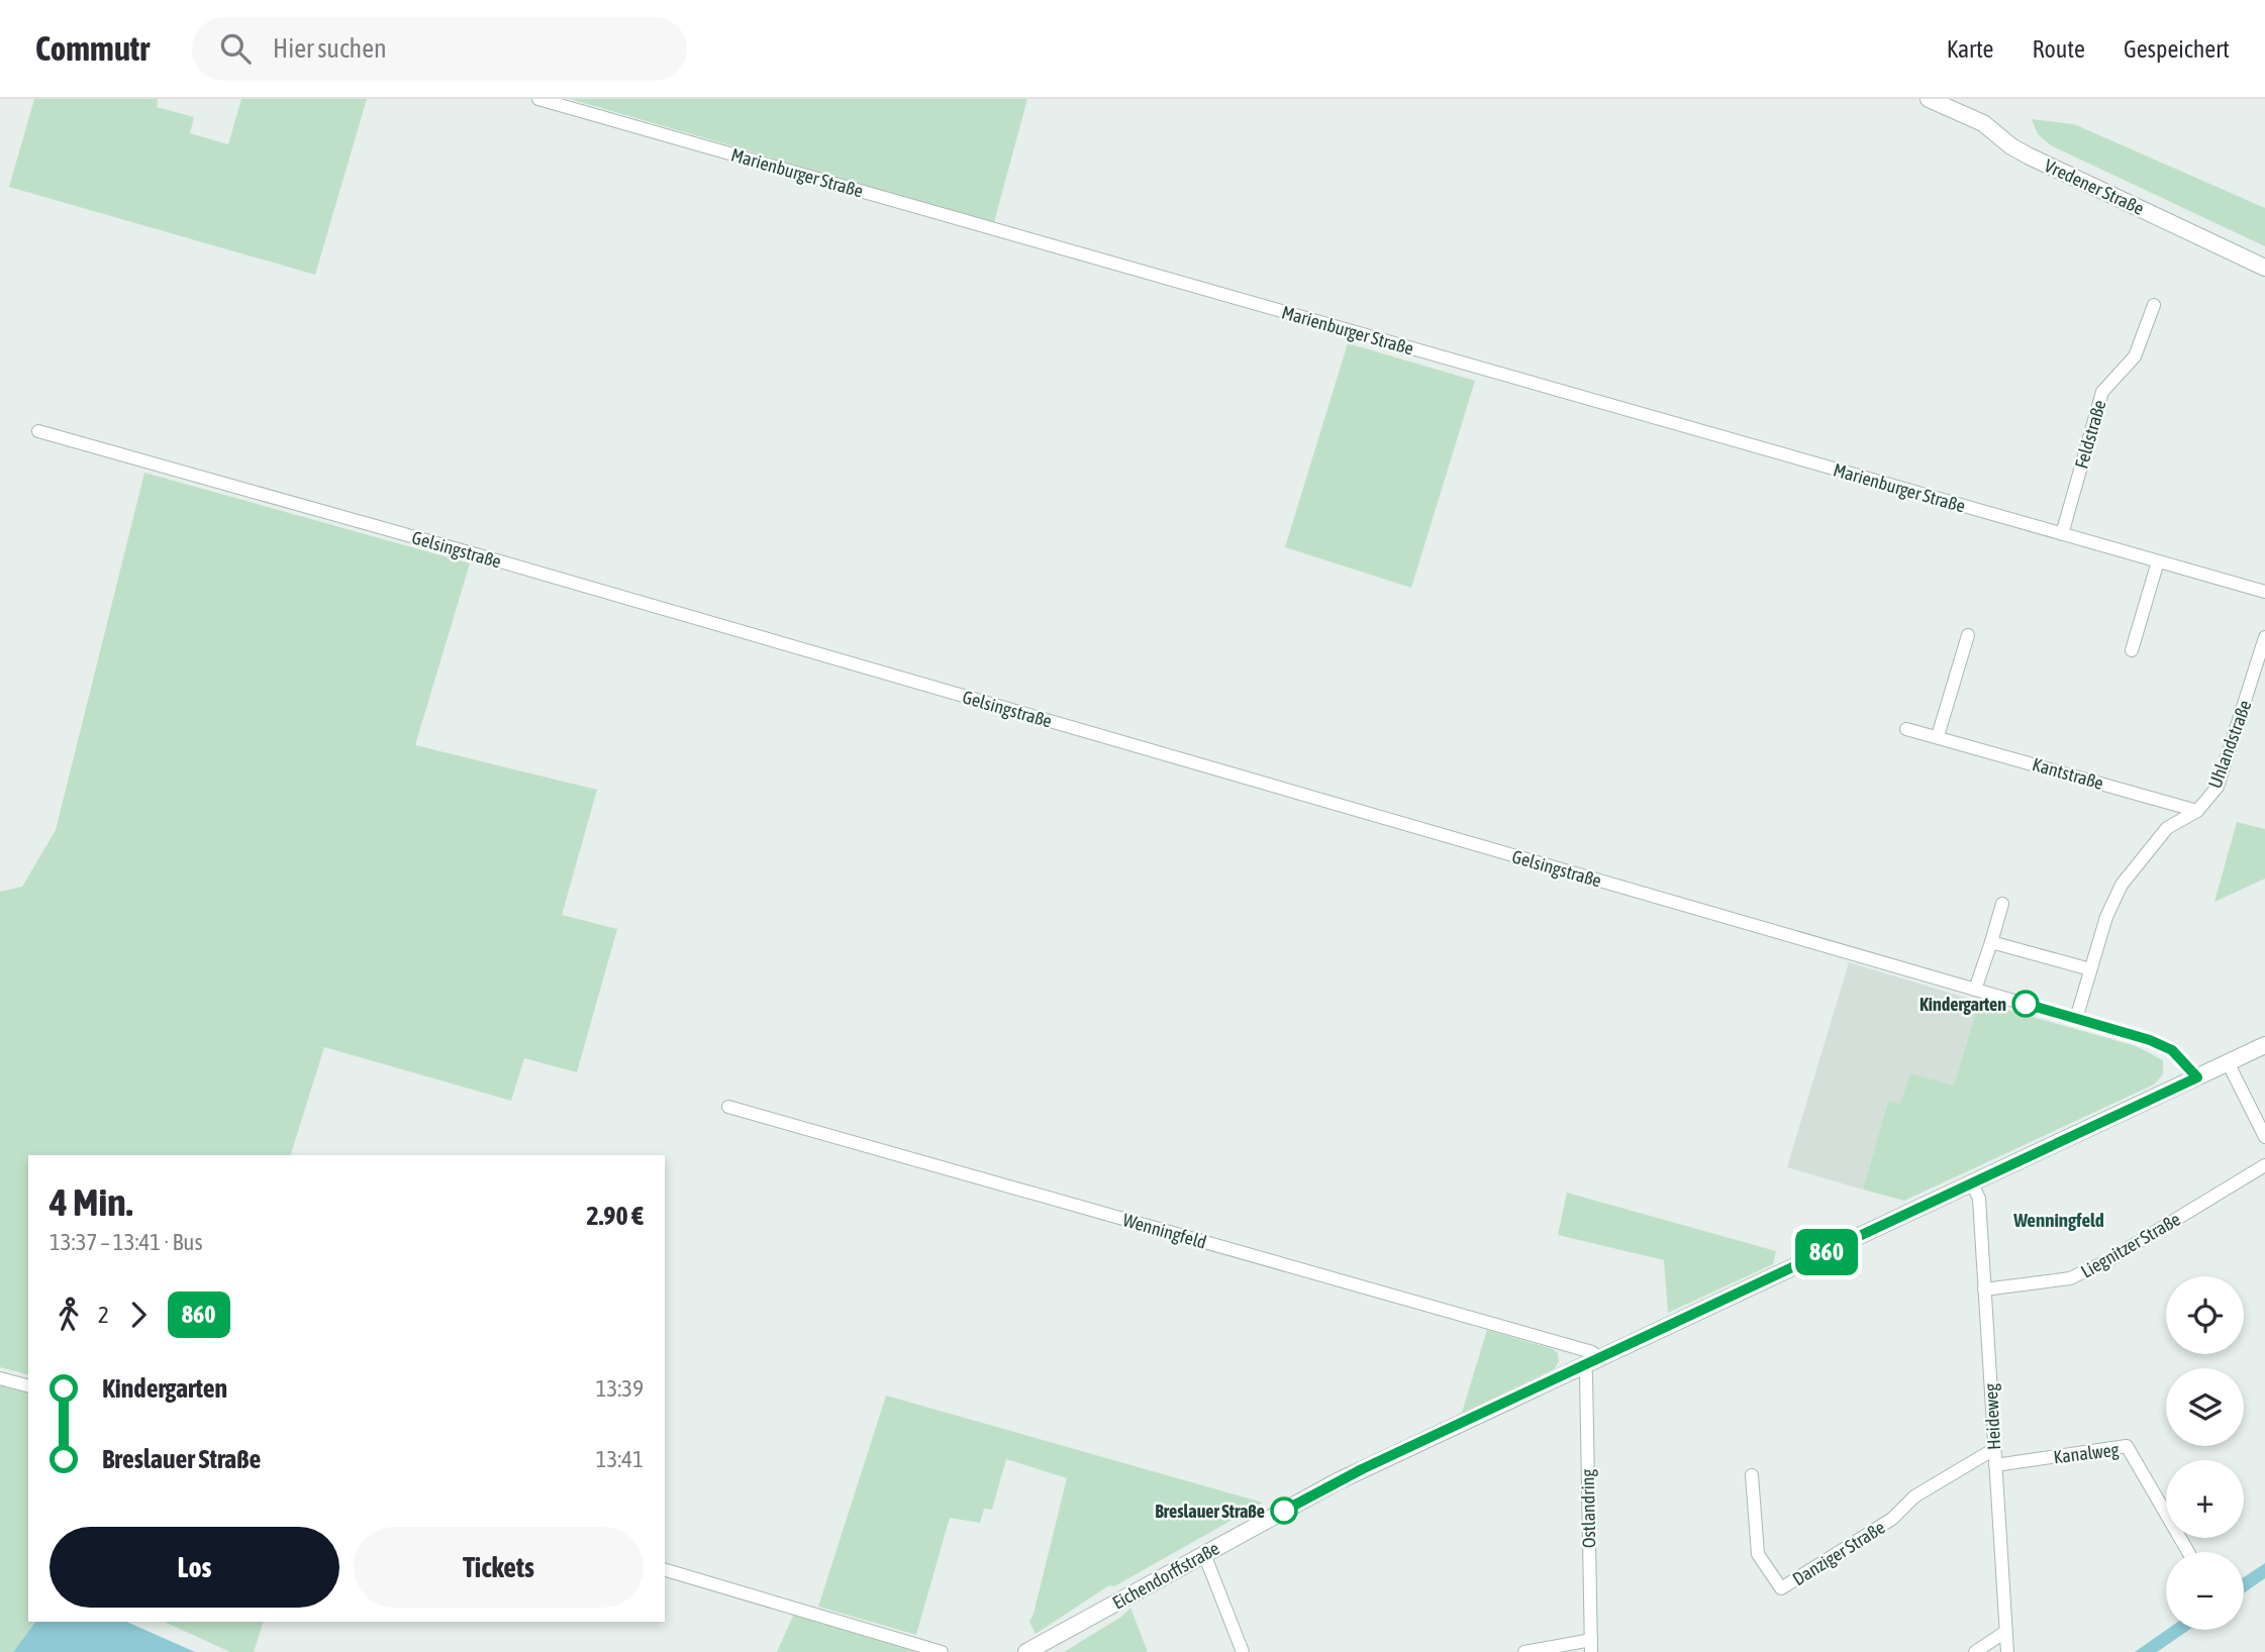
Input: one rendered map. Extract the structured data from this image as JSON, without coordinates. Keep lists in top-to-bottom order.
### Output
{
  "streets": {
    "street": [
      "Marienburger Straße",
      "Vredener Straße",
      "Feldstraße",
      "Gelsingstraße",
      "Uhlandstraße",
      "Kantstraße",
      "Wenningfeld",
      "Liegnitzer Straße",
      "Heideweg",
      "Kanalweg",
      "Ostlandring",
      "Danziger Straße",
      "Eichendorffstraße"
    ]
  },
  "crossings": [
    ["Marienburger Straße", "Feldstraße"],
    ["Gelsingstraße", "Uhlandstraße"],
    ["Gelsingstraße", "Eichendorffstraße"],
    ["Uhlandstraße", "Kantstraße"],
    ["Wenningfeld", "Ostlandring"],
    ["Wenningfeld", "Eichendorffstraße"],
    ["Liegnitzer Straße", "Heideweg"],
    ["Heideweg", "Kanalweg"],
    ["Heideweg", "Danziger Straße"],
    ["Heideweg", "Eichendorffstraße"],
    ["Ostlandring", "Eichendorffstraße"]
  ],
  "districts": ["Wenningfeld"],
  "places": ["Kindergarten", "Breslauer Straße"],
  "lines": ["bus line 860"],
  "page": {
    "header": "Commutr",
    "search": "Hier suchen",
    "nav": ["Karte", "Route", "Gespeichert"],
    "on_map": "860",
    "heading": ["4 Min.", "13:37 – 13:41 · Bus", "2.90 €"],
    "legs": ["2", "860"],
    "map_buttons": ["+", "−"],
    "list": [
      {
        "name": "Kindergarten",
        "value": "13:39"
      },
      {
        "name": "Breslauer Straße",
        "value": "13:41"
      }
    ],
    "buttons": ["Los", "Tickets"]
  }
}
